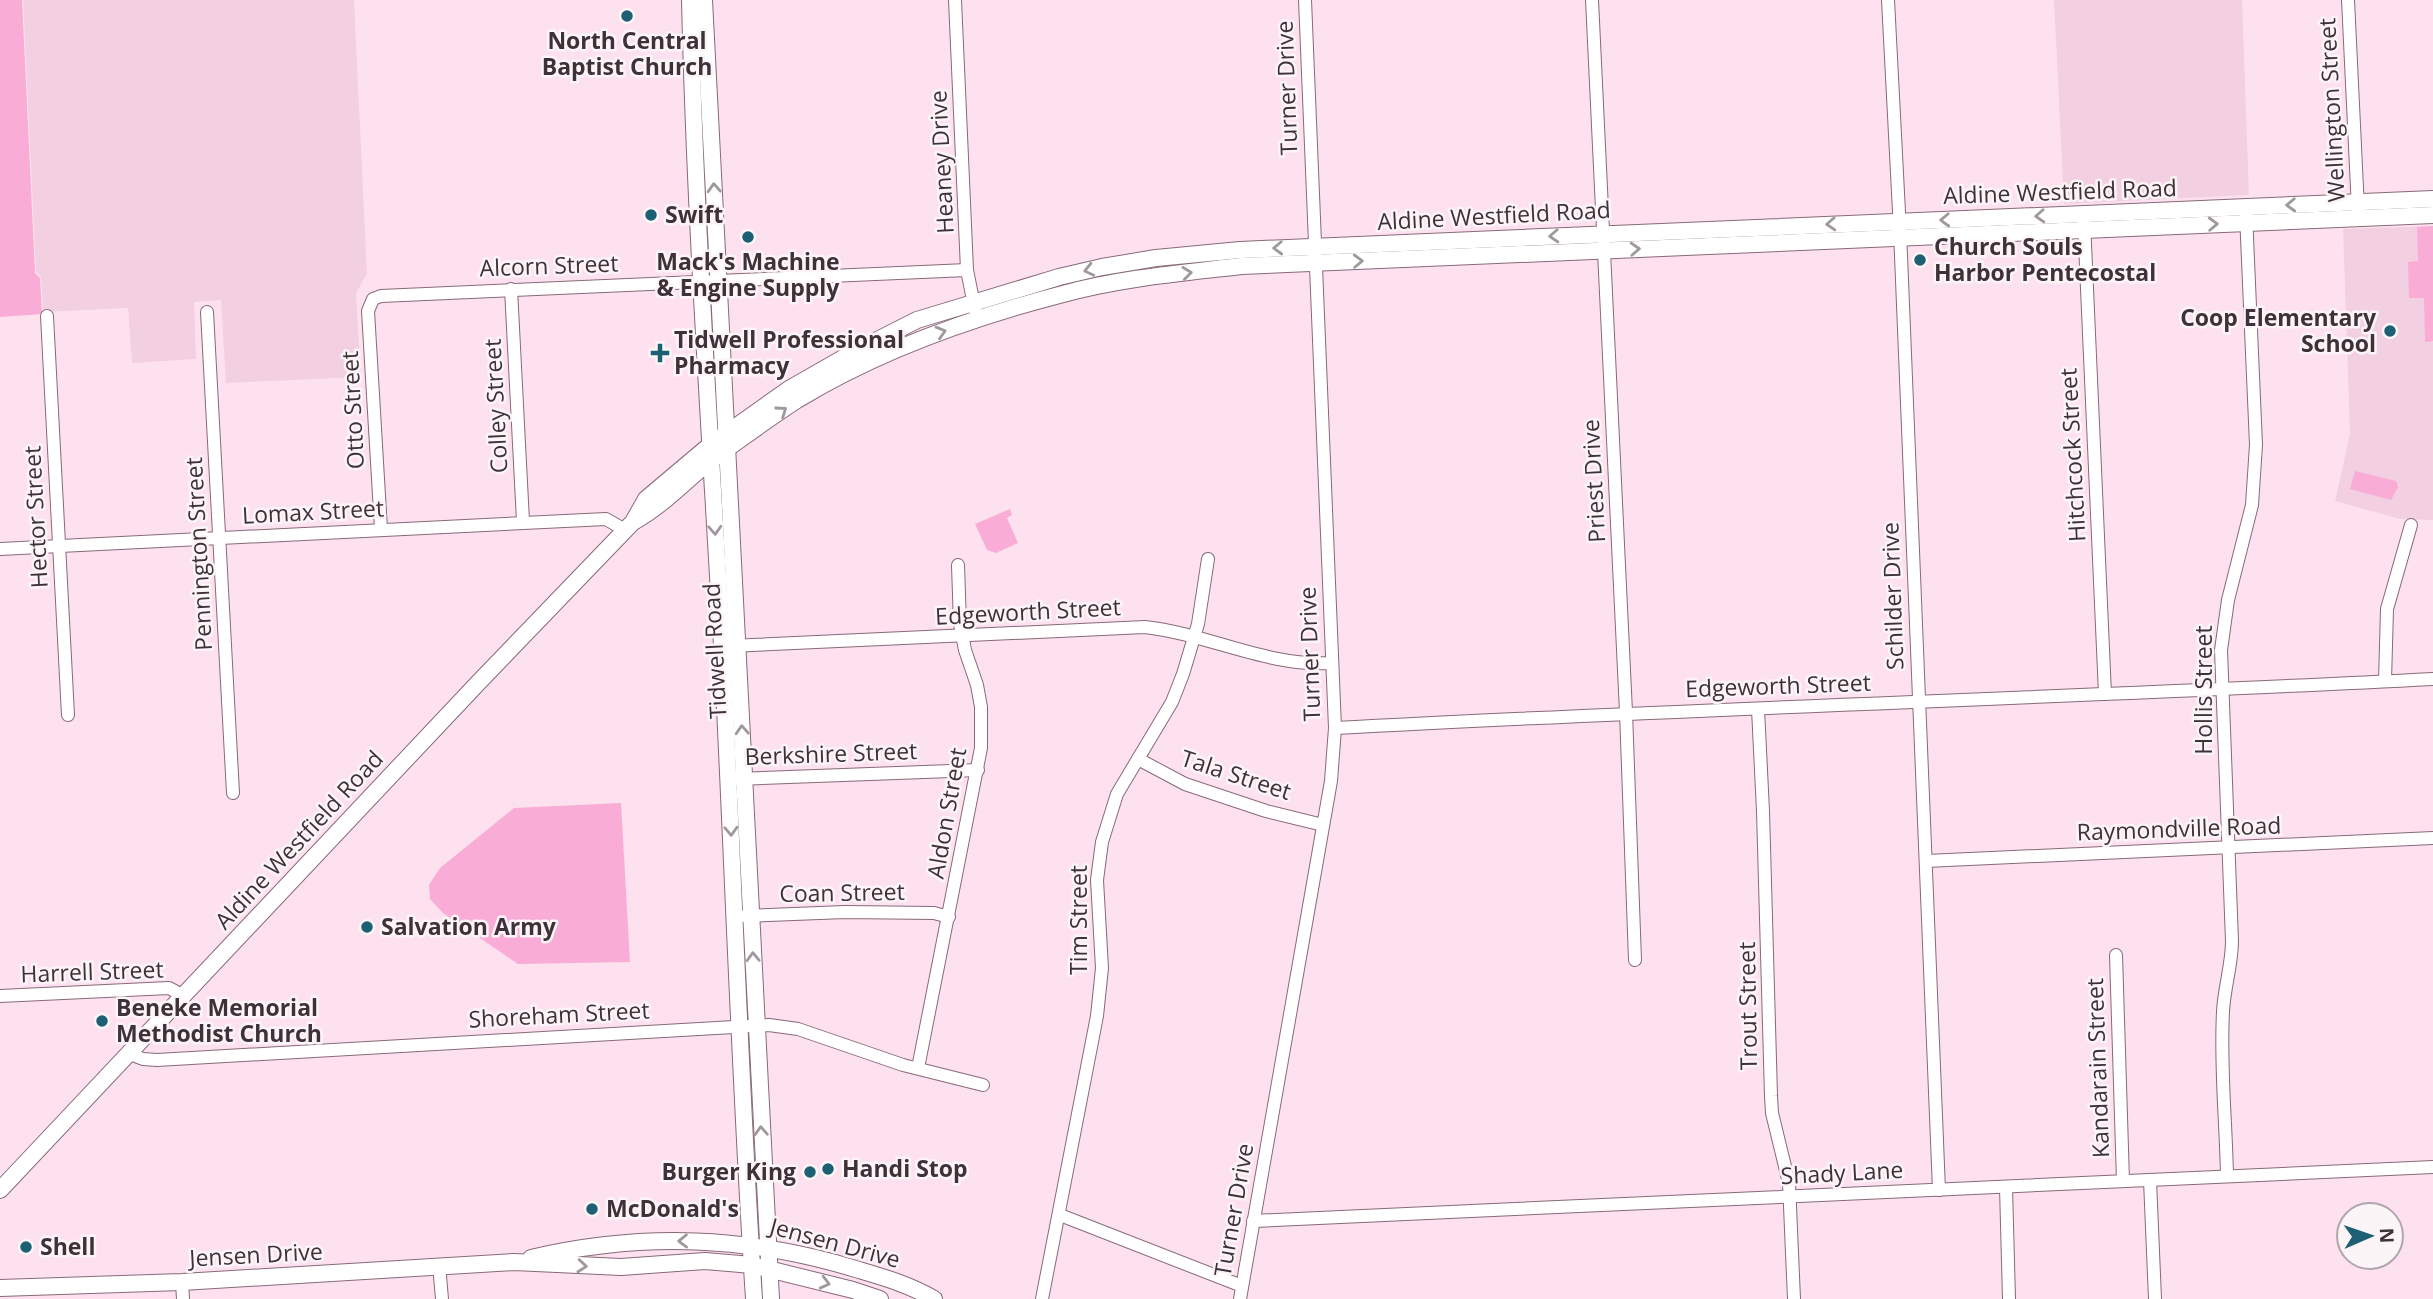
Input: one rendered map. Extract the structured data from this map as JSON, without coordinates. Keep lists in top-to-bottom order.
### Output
{
  "streets": {
    "main road": ["Aldine Westfield Road", "Tidwell Road", "Jensen Drive"],
    "street": [
      "Turner Drive",
      "Wellington Street",
      "Heaney Drive",
      "Alcorn Street",
      "Colley Street",
      "Otto Street",
      "Hitchcock Street",
      "Priest Drive",
      "Lomax Street",
      "Hector Street",
      "Pennington Street",
      "Schilder Drive",
      "Edgeworth Street",
      "Hollis Street",
      "Berkshire Street",
      "Tala Street",
      "Aldon Street",
      "Raymondville Road",
      "Coan Street",
      "Tim Street",
      "Harrell Street",
      "Trout Street",
      "Shoreham Street",
      "Kandarain Street",
      "Shady Lane"
    ]
  },
  "crossings": [
    ["Turner Drive", "Aldine Westfield Road"],
    ["Turner Drive", "Edgeworth Street"],
    ["Turner Drive", "Tala Street"],
    ["Turner Drive", "Shady Lane"],
    ["Wellington Street", "Aldine Westfield Road"],
    ["Heaney Drive", "Aldine Westfield Road"],
    ["Heaney Drive", "Alcorn Street"],
    ["Aldine Westfield Road", "Hitchcock Street"],
    ["Aldine Westfield Road", "Priest Drive"],
    ["Aldine Westfield Road", "Lomax Street"],
    ["Aldine Westfield Road", "Schilder Drive"],
    ["Aldine Westfield Road", "Tidwell Road"],
    ["Aldine Westfield Road", "Hollis Street"],
    ["Aldine Westfield Road", "Harrell Street"],
    ["Aldine Westfield Road", "Shoreham Street"],
    ["Alcorn Street", "Colley Street"],
    ["Alcorn Street", "Otto Street"],
    ["Alcorn Street", "Tidwell Road"],
    ["Colley Street", "Lomax Street"],
    ["Otto Street", "Lomax Street"],
    ["Hitchcock Street", "Edgeworth Street"],
    ["Priest Drive", "Edgeworth Street"],
    ["Lomax Street", "Hector Street"],
    ["Lomax Street", "Pennington Street"],
    ["Schilder Drive", "Edgeworth Street"],
    ["Schilder Drive", "Raymondville Road"],
    ["Schilder Drive", "Shady Lane"],
    ["Edgeworth Street", "Tidwell Road"],
    ["Edgeworth Street", "Hollis Street"],
    ["Edgeworth Street", "Aldon Street"],
    ["Edgeworth Street", "Tim Street"],
    ["Edgeworth Street", "Trout Street"],
    ["Tidwell Road", "Berkshire Street"],
    ["Tidwell Road", "Coan Street"],
    ["Tidwell Road", "Shoreham Street"],
    ["Tidwell Road", "Jensen Drive"],
    ["Hollis Street", "Raymondville Road"],
    ["Hollis Street", "Shady Lane"],
    ["Berkshire Street", "Aldon Street"],
    ["Tala Street", "Tim Street"],
    ["Aldon Street", "Coan Street"],
    ["Aldon Street", "Shoreham Street"],
    ["Trout Street", "Shady Lane"],
    ["Kandarain Street", "Shady Lane"]
  ],
  "places": {
    "other": [
      "North Central Baptist Church",
      "Swift",
      "Mack's Machine & Engine Supply",
      "Church Souls Harbor Pentecostal",
      "Coop Elementary School",
      "Salvation Army",
      "Beneke Memorial Methodist Church",
      "Handi Stop",
      "Burger King",
      "McDonald's",
      "Shell"
    ],
    "health": ["Tidwell Professional Pharmacy"]
  },
  "north": "right"
}
